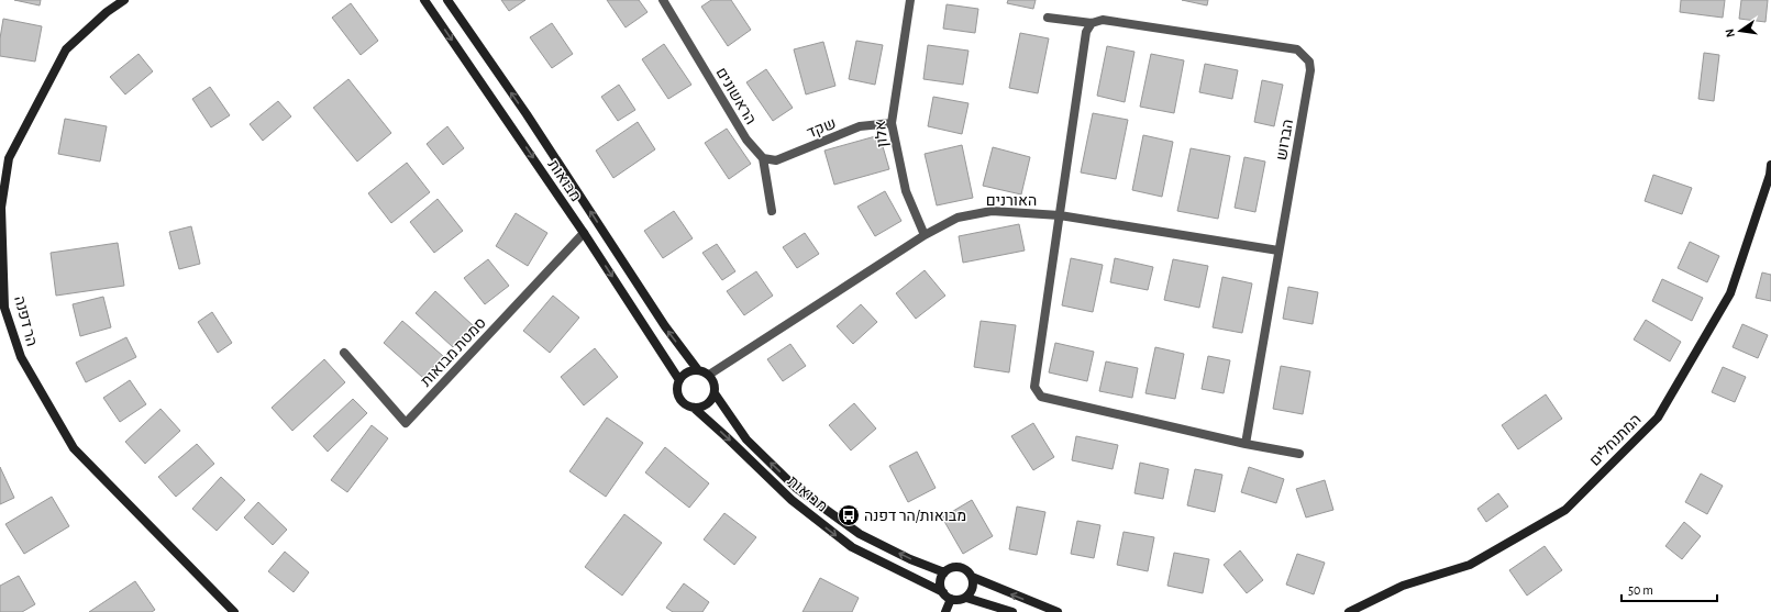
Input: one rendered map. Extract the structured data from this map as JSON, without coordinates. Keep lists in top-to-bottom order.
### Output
{
  "streets": {
    "street": [
      "הראשונים",
      "שקד",
      "אלון",
      "הברוש",
      "מבואות",
      "האורנים",
      "הר דפנה",
      "סמטת מבואות",
      "המתנחלים"
    ]
  },
  "crossings": [
    ["הראשונים", "שקד"],
    ["שקד", "אלון"],
    ["אלון", "האורנים"],
    ["הברוש", "האורנים"],
    ["מבואות", "האורנים"],
    ["מבואות", "סמטת מבואות"]
  ],
  "places": {
    "bus stop": ["מבואות/הר דפנה"]
  },
  "scale_bar": "50 m",
  "north": "left"
}
